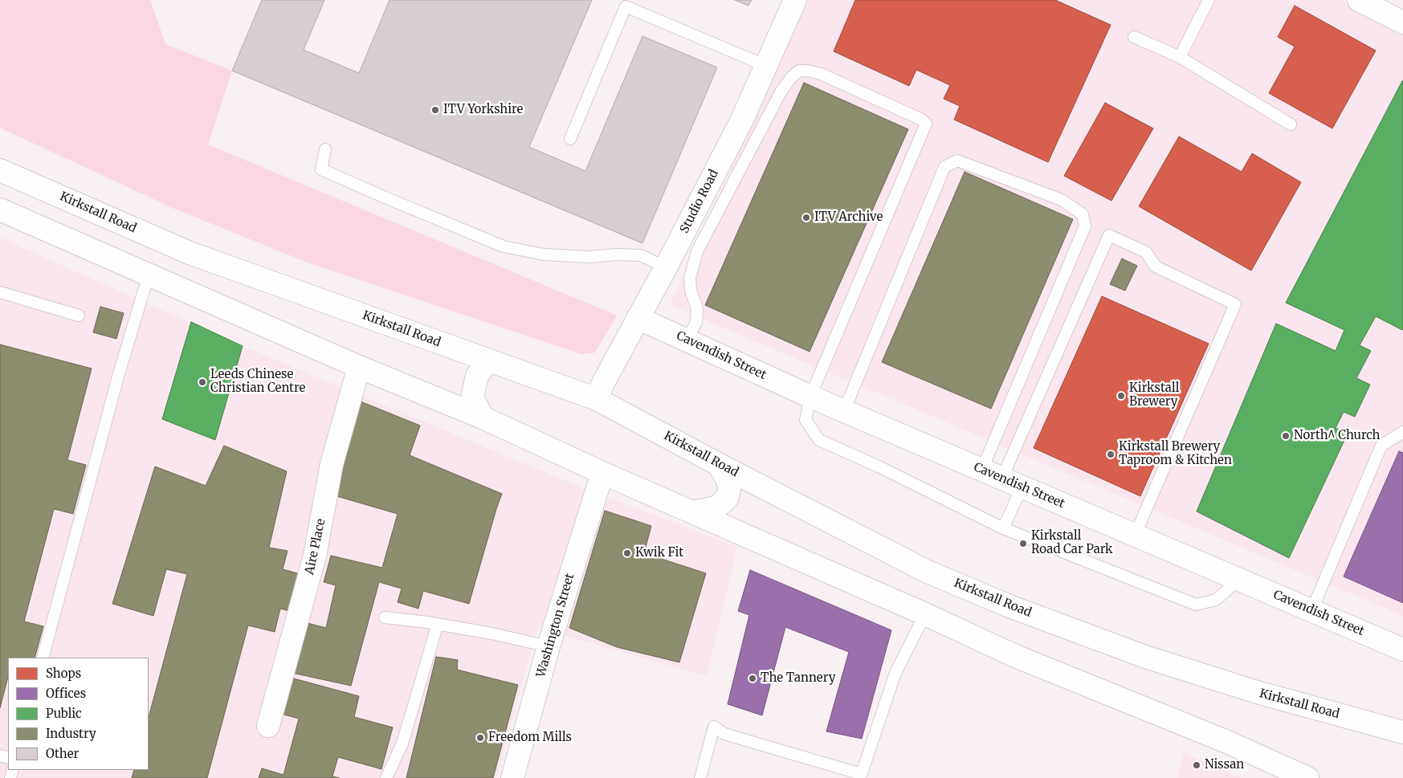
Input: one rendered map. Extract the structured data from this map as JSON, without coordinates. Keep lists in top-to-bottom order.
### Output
{
  "streets": {
    "main road": [
      "Studio Road",
      "Kirkstall Road",
      "Cavendish Street",
      "Aire Place",
      "Washington Street"
    ]
  },
  "crossings": [
    ["Studio Road", "Kirkstall Road"],
    ["Studio Road", "Cavendish Street"]
  ],
  "places": [
    "ITV Yorkshire",
    "ITV Archive",
    "Leeds Chinese Christian Centre",
    "Kirkstall Brewery",
    "North^ Church",
    "Kirkstall Brewery Taproom & Kitchen",
    "Kirkstall Road Car Park",
    "Kwik Fit",
    "The Tannery",
    "Freedom Mills",
    "Nissan"
  ],
  "legend": [
    "Shops",
    "Offices",
    "Public",
    "Industry",
    "Other"
  ]
}
